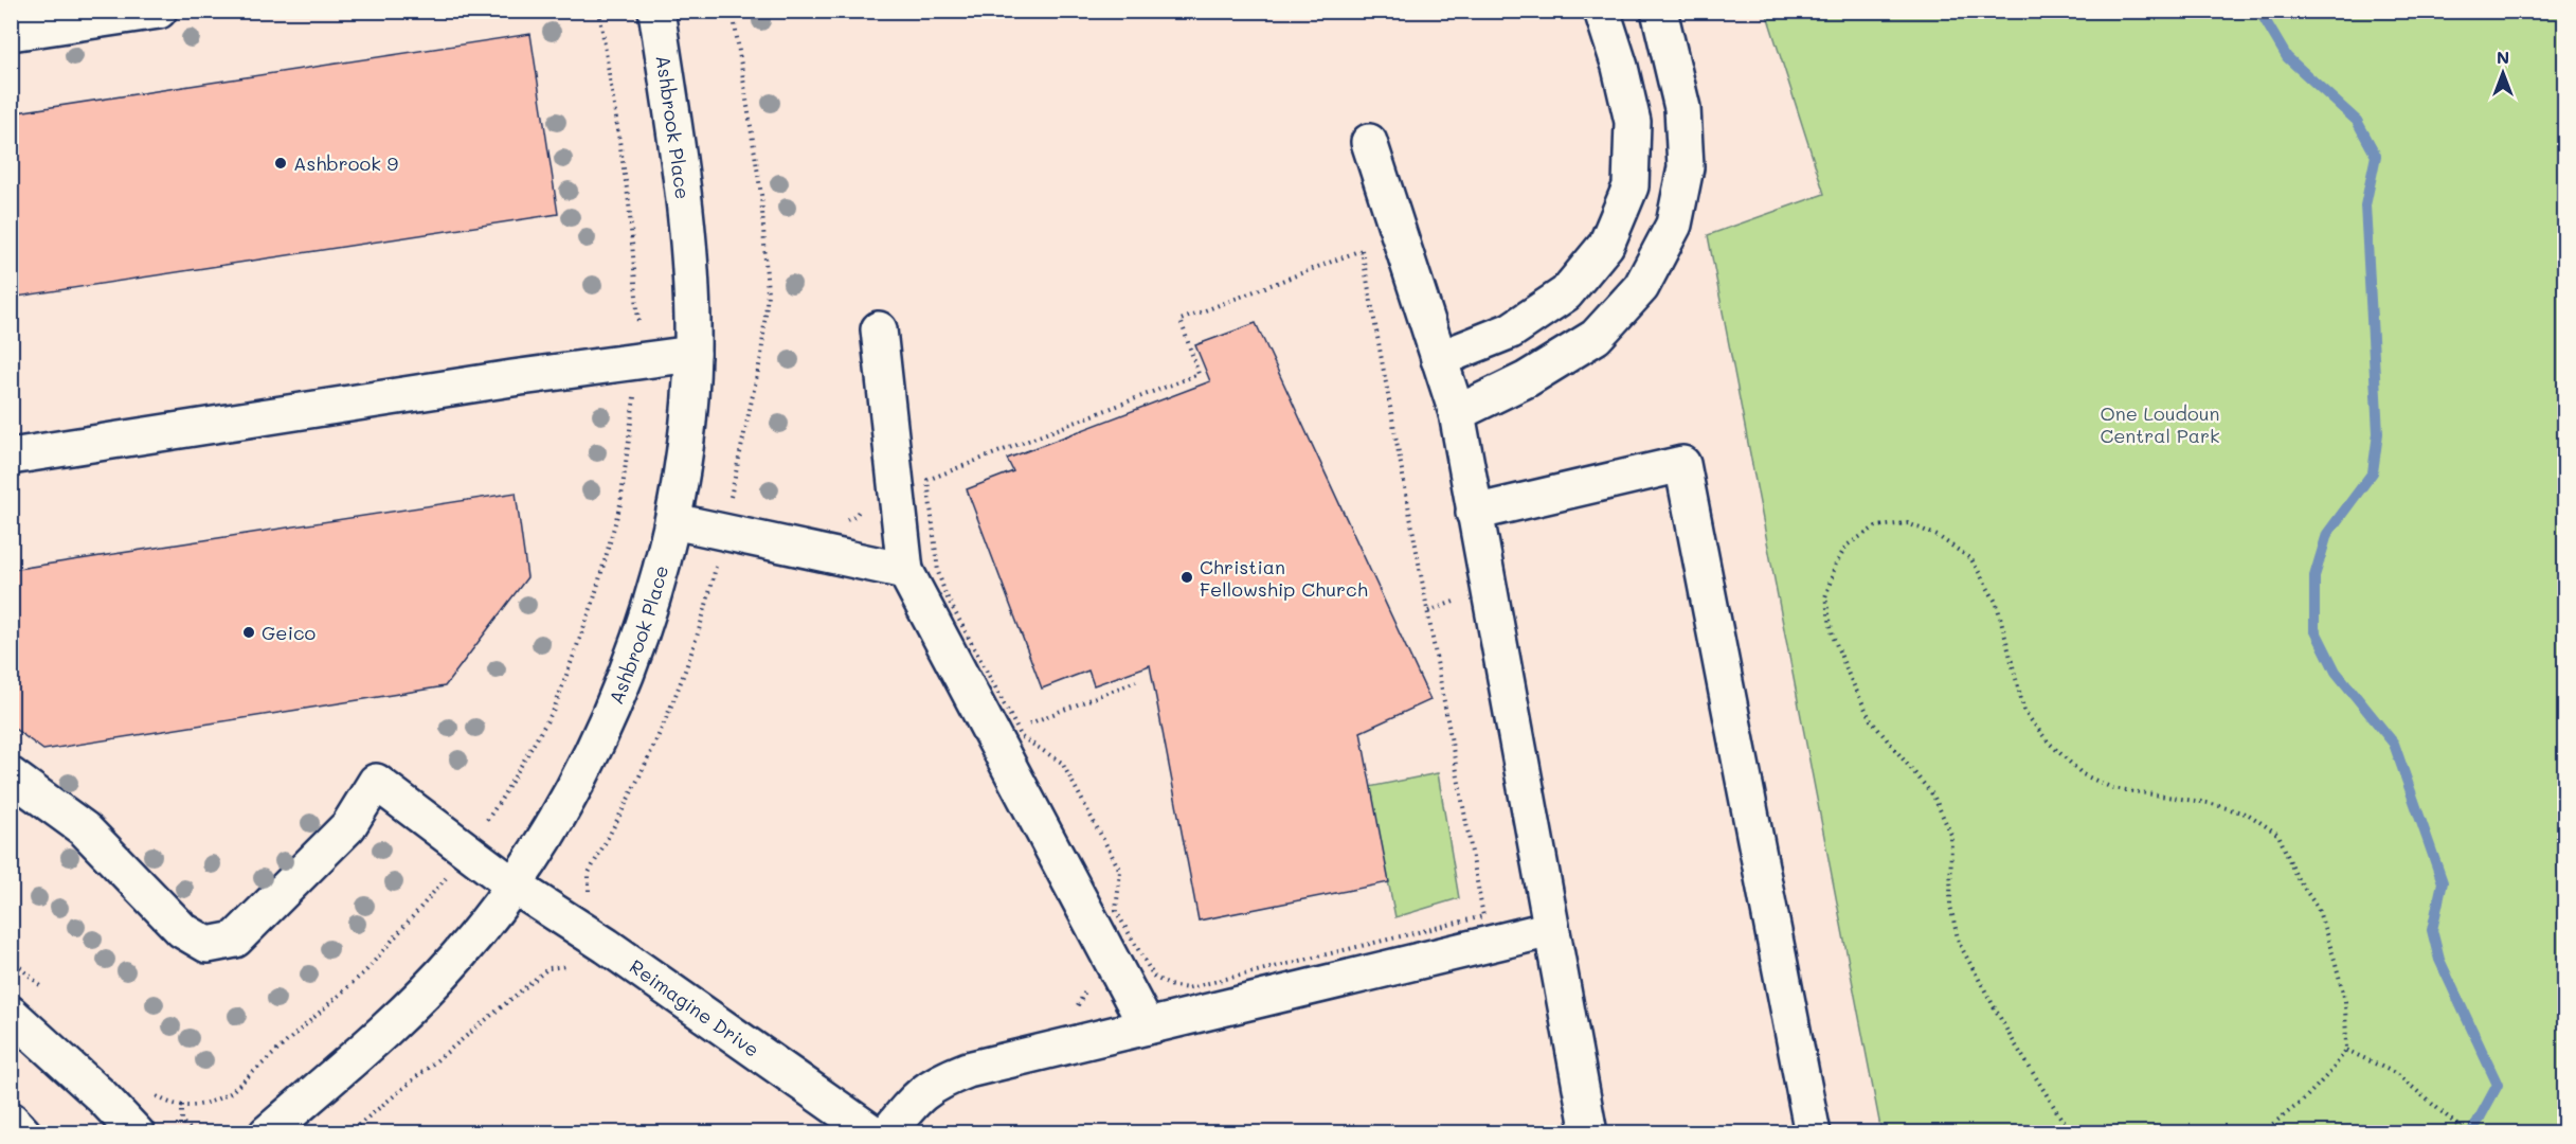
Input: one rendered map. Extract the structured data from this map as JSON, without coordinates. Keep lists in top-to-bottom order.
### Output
{
  "streets": {
    "street": ["Ashbrook Place", "Reimagine Drive"]
  },
  "crossings": [
    ["Ashbrook Place", "Reimagine Drive"]
  ],
  "parks": ["One Loudoun Central Park"],
  "places": ["Ashbrook 9", "Christian Fellowship Church", "Geico"],
  "north": "top"
}
